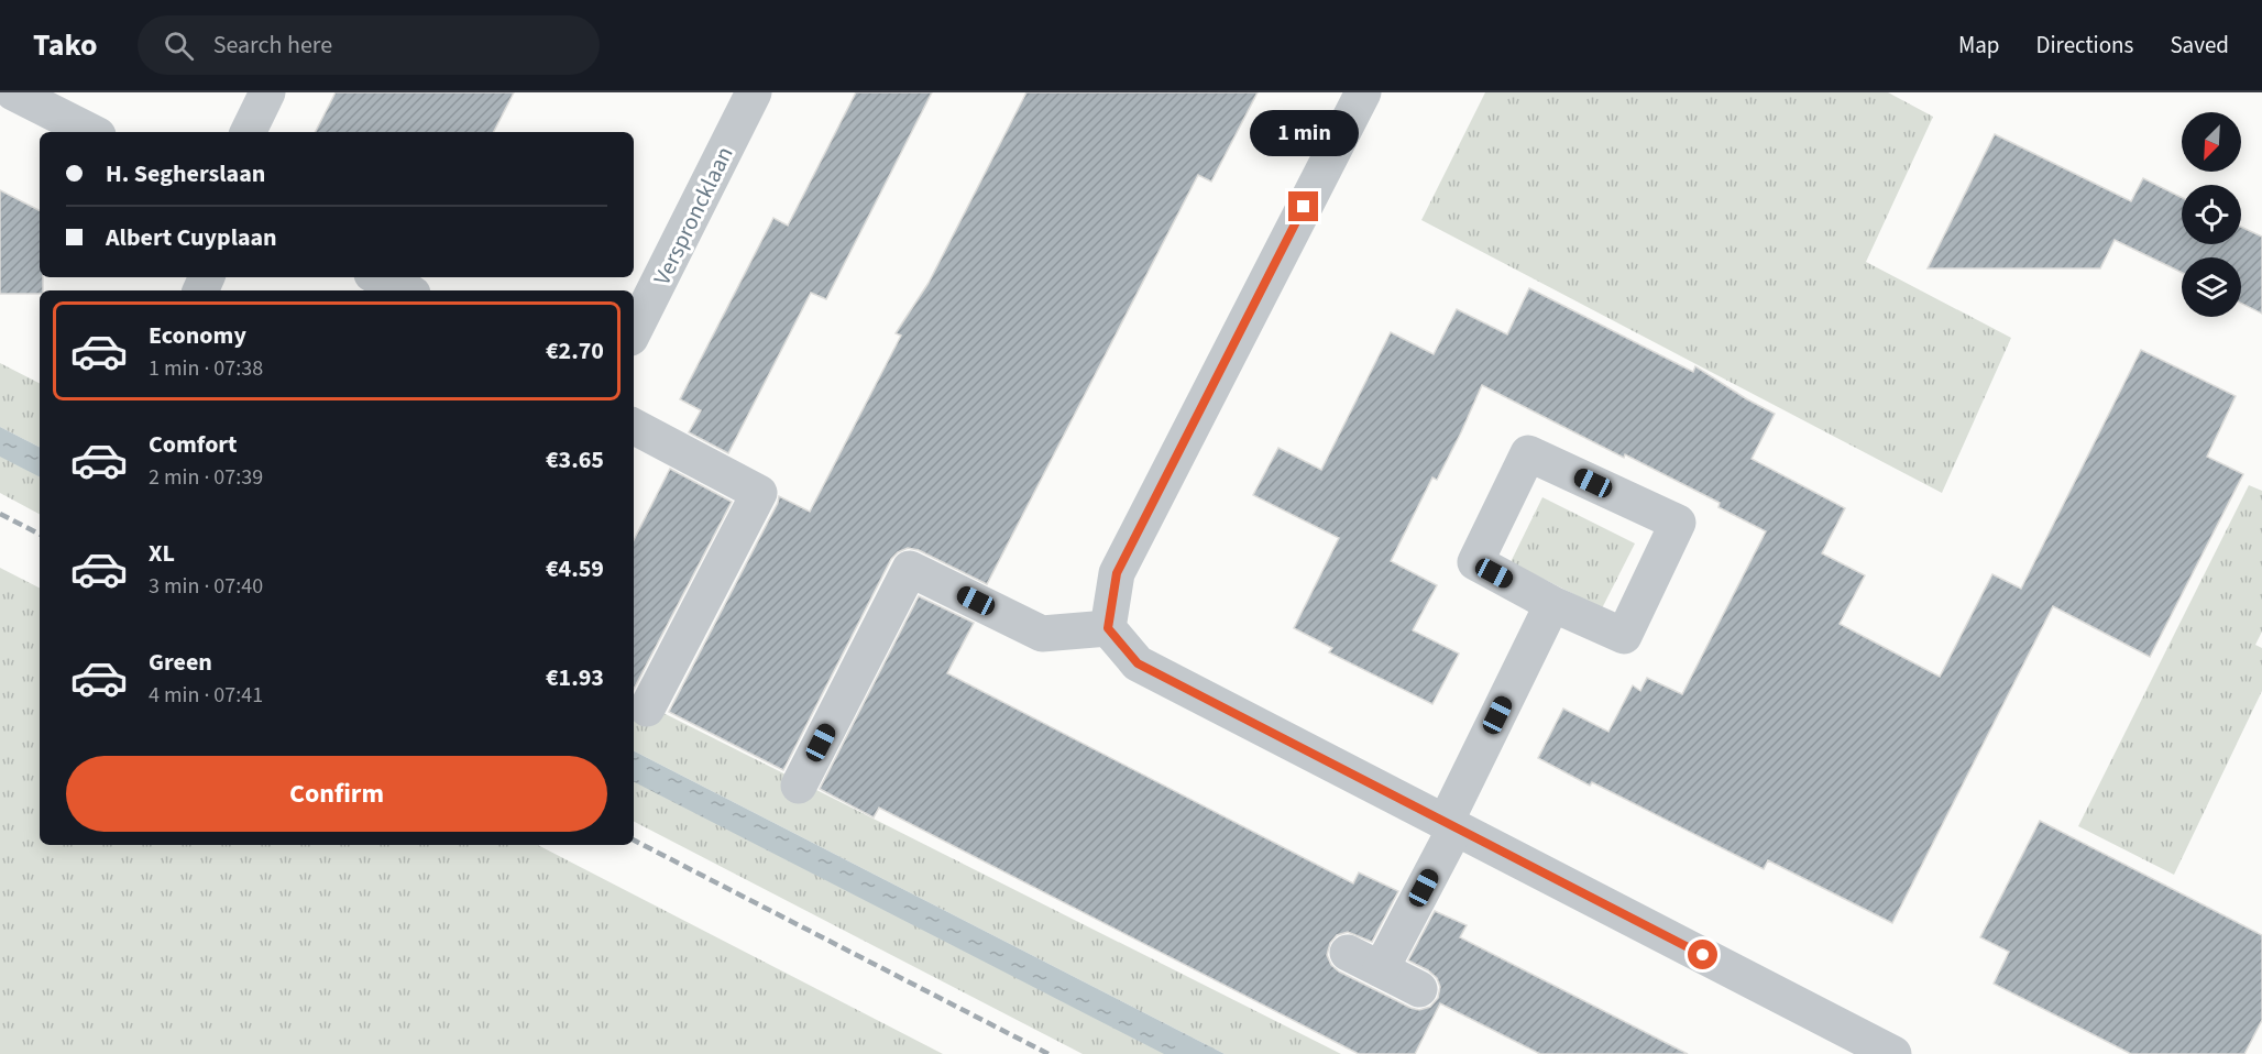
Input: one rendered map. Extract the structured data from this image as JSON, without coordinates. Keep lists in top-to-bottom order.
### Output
{
  "streets": {
    "street": ["Versproncklaan"]
  },
  "north": "bottom left",
  "page": {
    "header": "Tako",
    "search": "Search here",
    "nav": ["Map", "Directions", "Saved"],
    "bubble": "1 min",
    "banner": ["H. Segherslaan", "Albert Cuyplaan"],
    "list": [
      {
        "name": "Economy",
        "note": "1 min · 07:38",
        "value": "€2.70"
      },
      {
        "name": "Comfort",
        "note": "2 min · 07:39",
        "value": "€3.65"
      },
      {
        "name": "XL",
        "note": "3 min · 07:40",
        "value": "€4.59"
      },
      {
        "name": "Green",
        "note": "4 min · 07:41",
        "value": "€1.93"
      }
    ],
    "buttons": "Confirm"
  }
}
